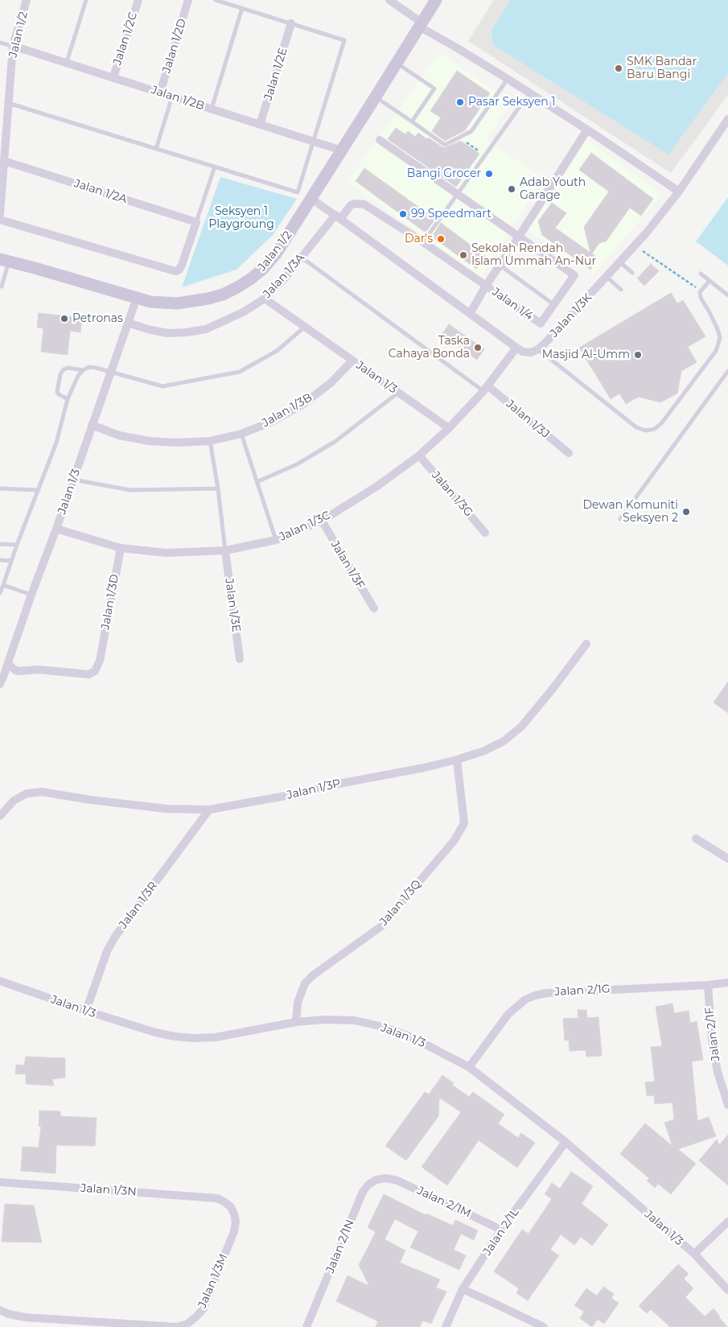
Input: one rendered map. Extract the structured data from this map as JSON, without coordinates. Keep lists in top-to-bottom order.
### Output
{
  "streets": {
    "street": [
      "Jalan 1/2",
      "Jalan 1/2C",
      "Jalan 1/2D",
      "Jalan 1/2E",
      "Jalan 1/2B",
      "Jalan 1/2A",
      "Jalan 1/3A",
      "Jalan 1/4",
      "Jalan 1/3K",
      "Jalan 1/3",
      "Jalan 1/3B",
      "Jalan 1/3J",
      "Jalan 1/3G",
      "Jalan 1/3C",
      "Jalan 1/3F",
      "Jalan 1/3D",
      "Jalan 1/3E",
      "Jalan 1/3P",
      "Jalan 1/3Q",
      "Jalan 1/3R",
      "Jalan 2/1G",
      "Jalan 2/1F",
      "Jalan 1/3N",
      "Jalan 2/1M",
      "Jalan 2/1L",
      "Jalan 2/1N",
      "Jalan 1/3M"
    ]
  },
  "crossings": [
    ["Jalan 1/2", "Jalan 1/2B"],
    ["Jalan 1/2", "Jalan 1/2A"],
    ["Jalan 1/2", "Jalan 1/3"],
    ["Jalan 1/2C", "Jalan 1/2B"],
    ["Jalan 1/2D", "Jalan 1/2B"],
    ["Jalan 1/2E", "Jalan 1/2B"],
    ["Jalan 1/3A", "Jalan 1/4"],
    ["Jalan 1/3A", "Jalan 1/3"],
    ["Jalan 1/3", "Jalan 1/3B"],
    ["Jalan 1/3", "Jalan 1/3C"],
    ["Jalan 1/3", "Jalan 1/3D"],
    ["Jalan 1/3", "Jalan 1/3Q"],
    ["Jalan 1/3", "Jalan 1/3R"],
    ["Jalan 1/3", "Jalan 2/1G"],
    ["Jalan 1/3", "Jalan 2/1L"],
    ["Jalan 1/3J", "Jalan 1/3C"],
    ["Jalan 1/3G", "Jalan 1/3C"],
    ["Jalan 1/3C", "Jalan 1/3F"],
    ["Jalan 1/3C", "Jalan 1/3D"],
    ["Jalan 1/3C", "Jalan 1/3E"],
    ["Jalan 1/3P", "Jalan 1/3Q"],
    ["Jalan 1/3P", "Jalan 1/3R"],
    ["Jalan 2/1G", "Jalan 2/1F"],
    ["Jalan 1/3N", "Jalan 1/3M"],
    ["Jalan 2/1M", "Jalan 2/1L"],
    ["Jalan 2/1M", "Jalan 2/1N"]
  ],
  "parks": ["Seksyen 1 Playgroung"],
  "places": [
    "SMK Bandar Baru Bangi",
    "Pasar Seksyen 1",
    "Bangi Grocer",
    "Adab Youth Garage",
    "99 Speedmart",
    "Dar's",
    "Sekolah Rendah Islam Ummah An-Nur",
    "Petronas",
    "Taska Cahaya Bonda",
    "Masjid Al-Umm",
    "Dewan Komuniti Seksyen 2"
  ]
}
